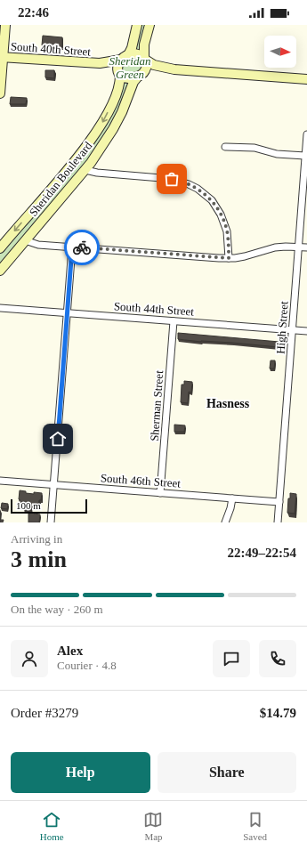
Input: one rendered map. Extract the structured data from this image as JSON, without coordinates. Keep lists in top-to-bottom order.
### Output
{
  "streets": {
    "main road": ["South 40th Street", "Sheridan Boulevard"],
    "street": [
      "South 44th Street",
      "High Street",
      "Sherman Street",
      "South 46th Street"
    ]
  },
  "crossings": [
    ["South 40th Street", "Sheridan Boulevard"],
    ["South 44th Street", "High Street"],
    ["South 44th Street", "Sherman Street"],
    ["High Street", "South 46th Street"],
    ["Sherman Street", "South 46th Street"]
  ],
  "districts": ["Hasness"],
  "parks": ["Sheridan Green"],
  "scale_bar": "100 m",
  "north": "right",
  "page": {
    "status": "22:46",
    "scale": "100 m",
    "heading": ["3 min", "Arriving in", "22:49–22:54"],
    "panel": [
      "Alex",
      "Courier · 4.8",
      "Order #3279",
      "$14.79"
    ],
    "bar": "On the way · 260 m",
    "buttons": ["Help", "Share"],
    "tabs": ["Home", "Map", "Saved"]
  }
}
